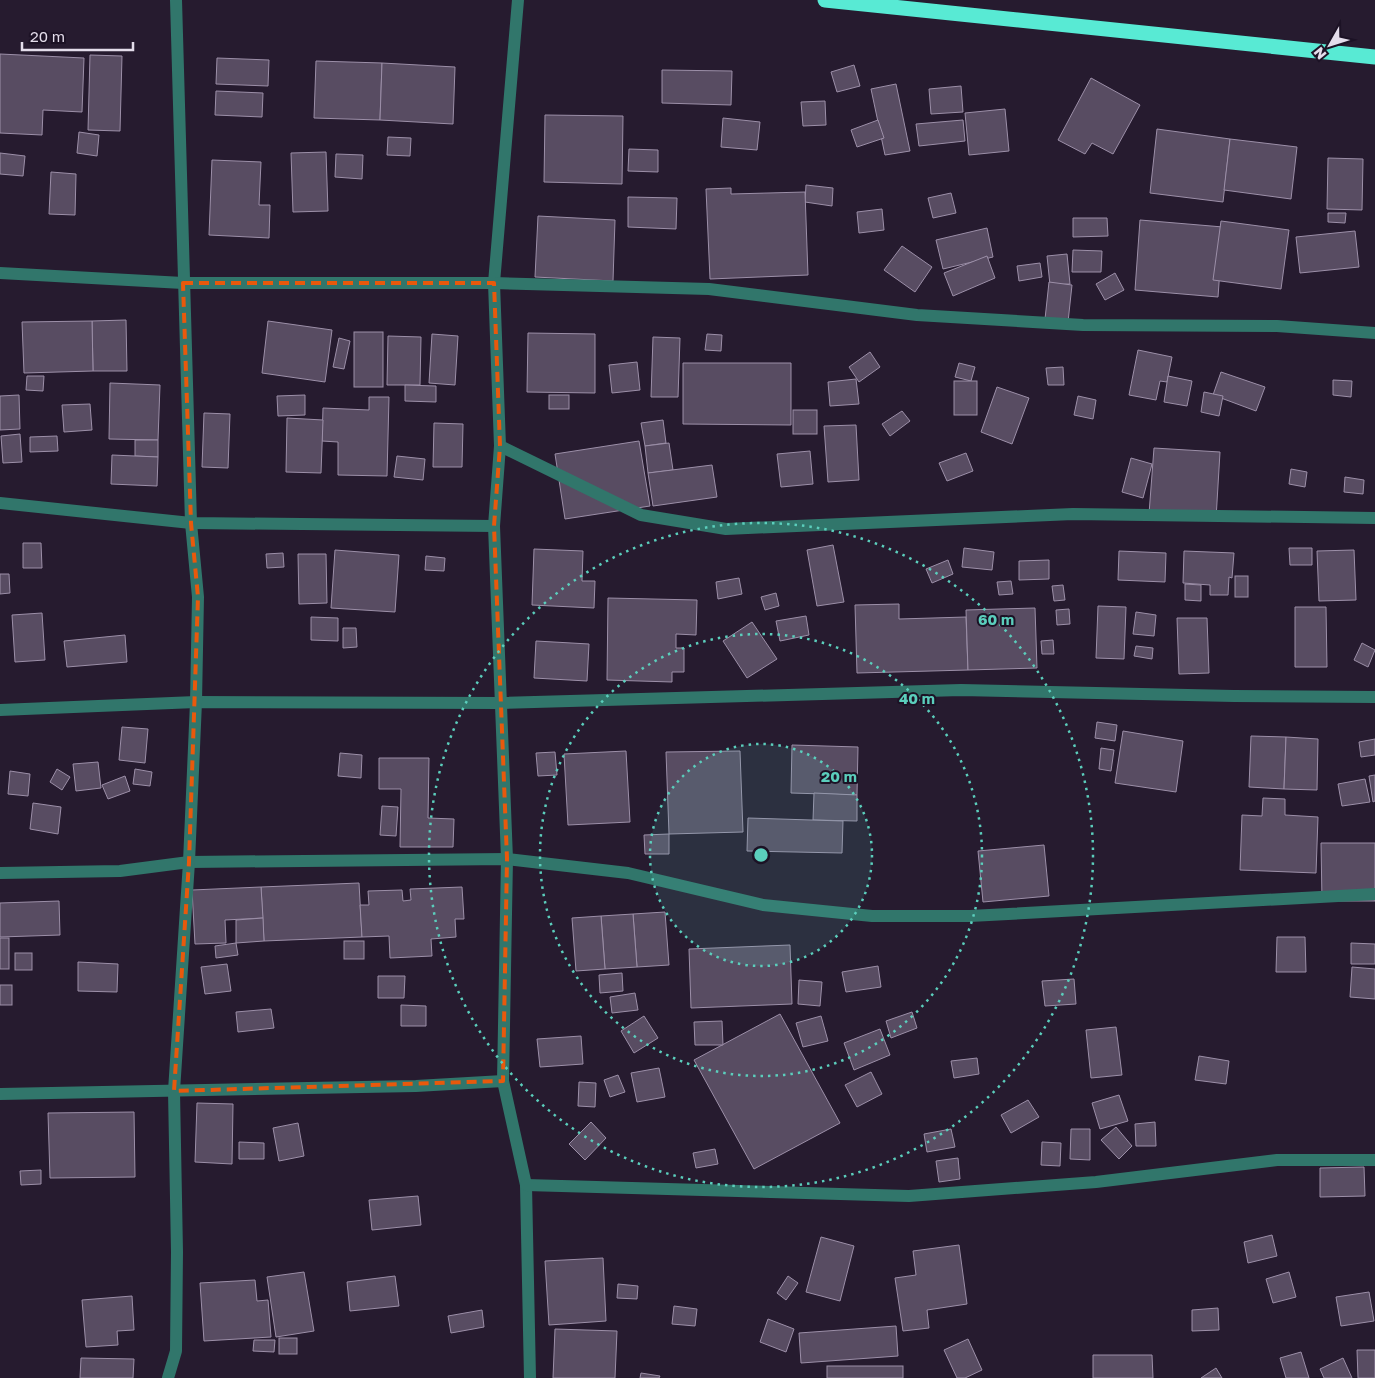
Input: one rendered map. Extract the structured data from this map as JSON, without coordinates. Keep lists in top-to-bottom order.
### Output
{
  "scale_bar": "20 m",
  "north": "bottom left",
  "rings": ["60 m", "40 m", "20 m"]
}
